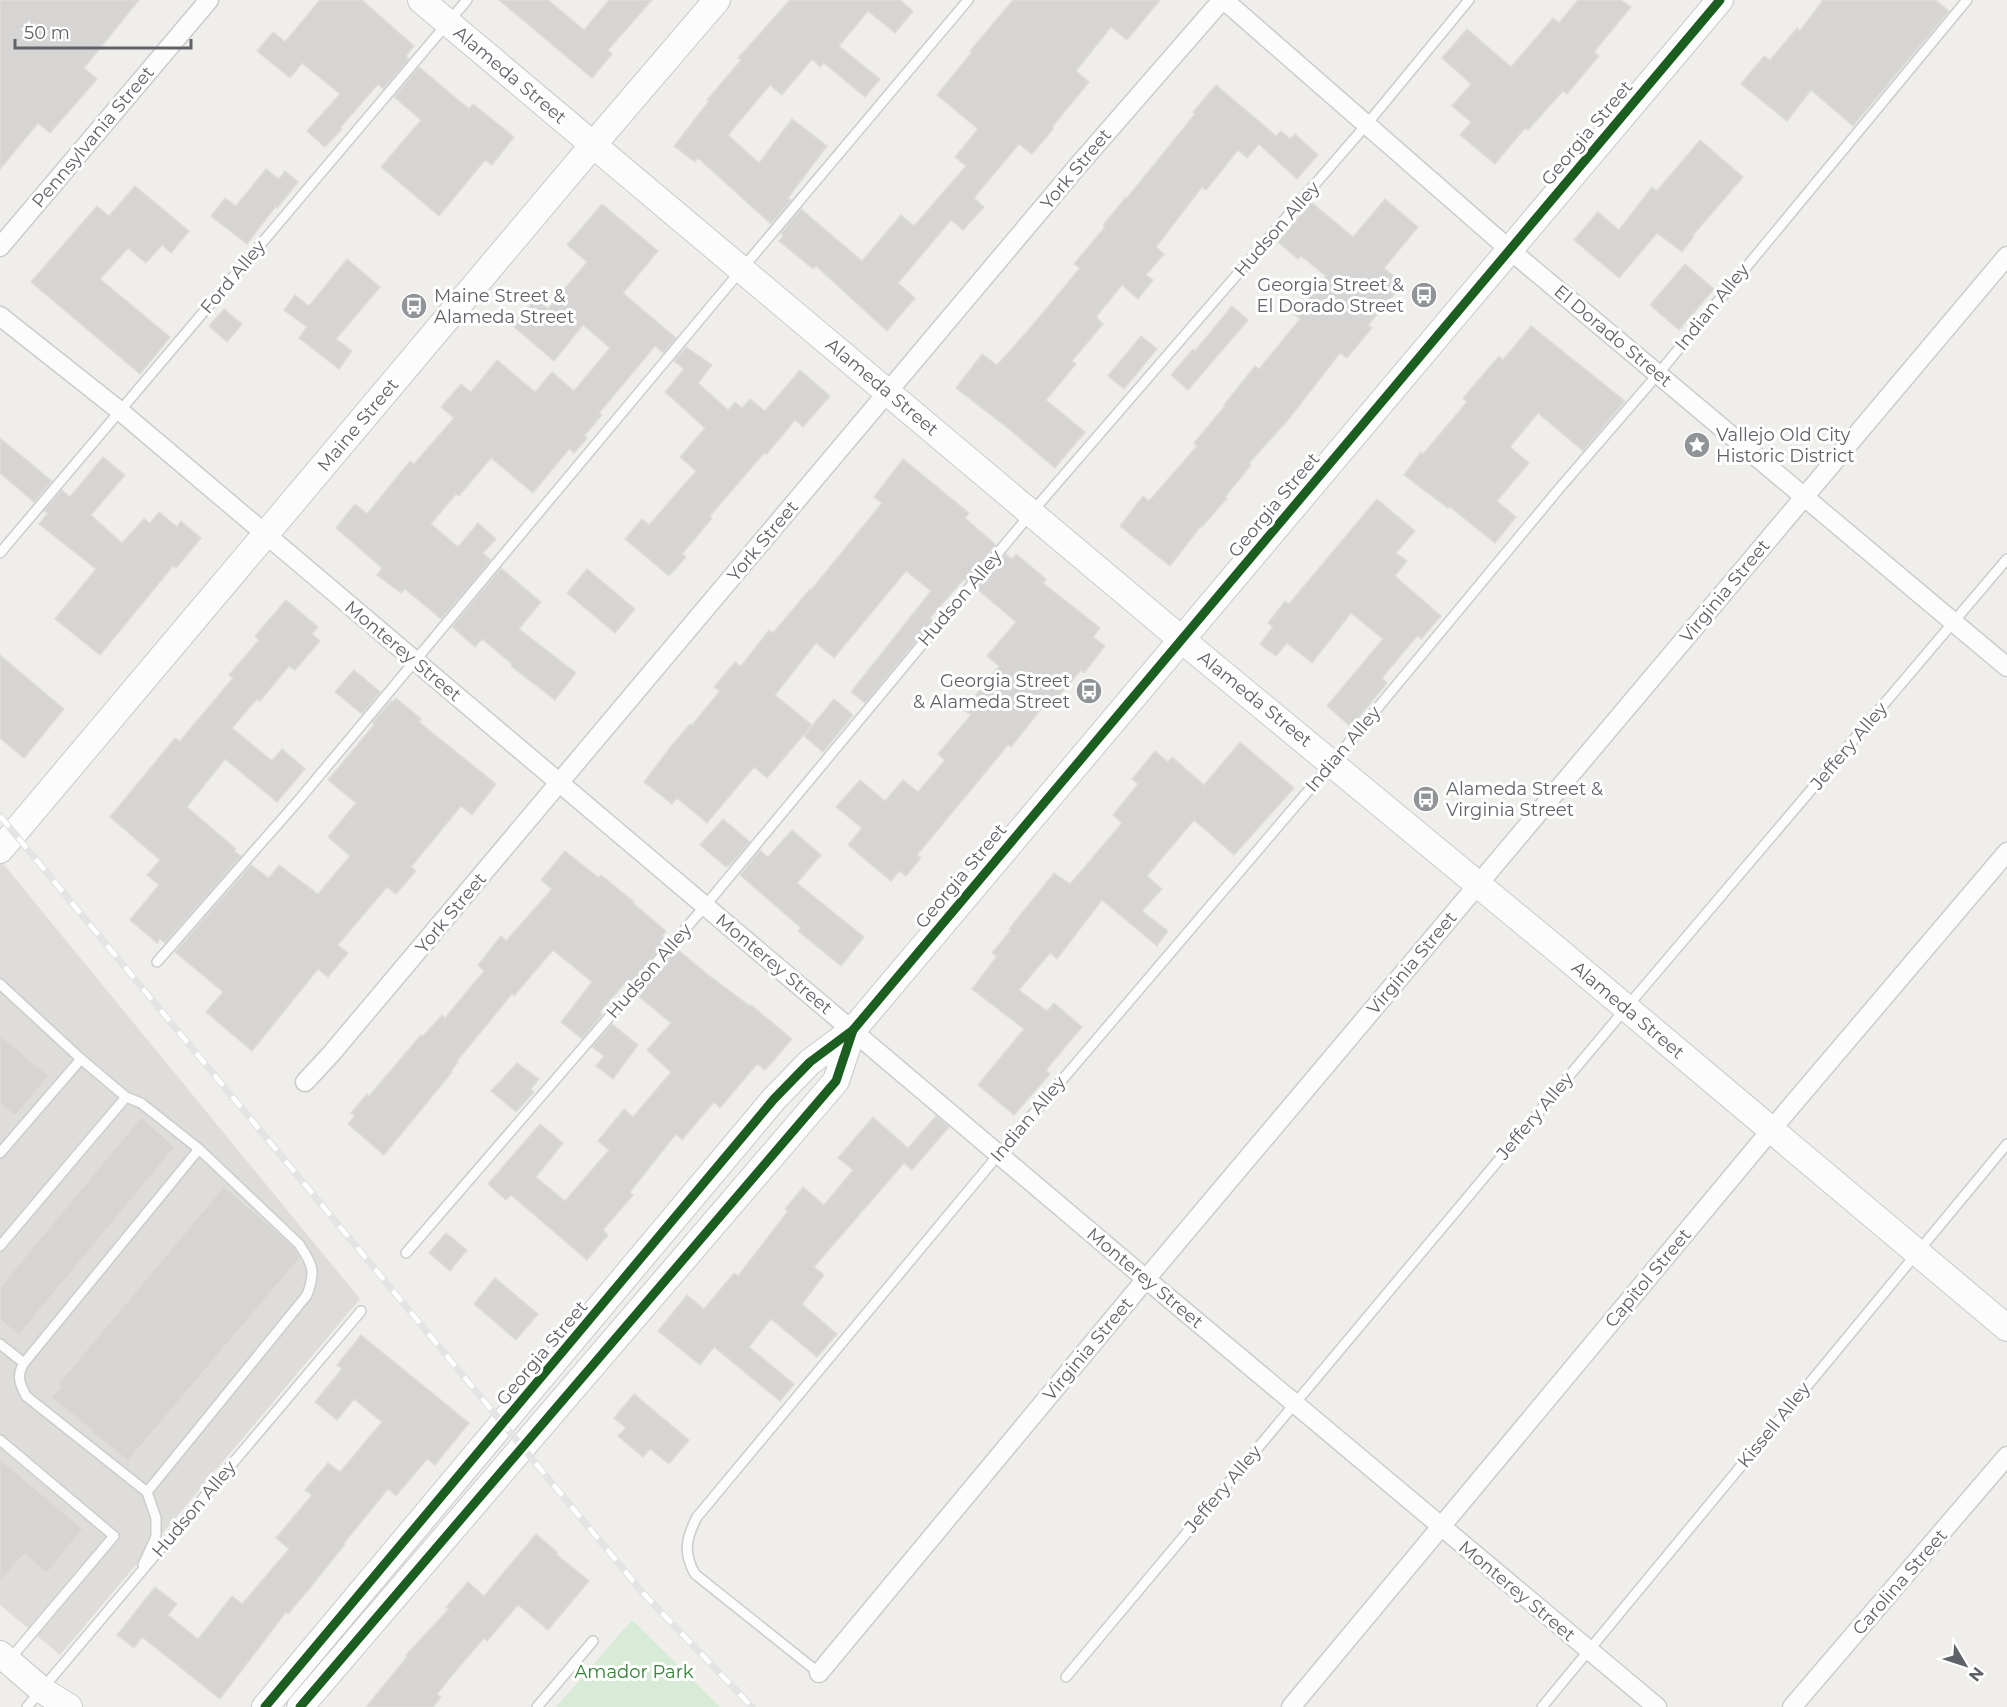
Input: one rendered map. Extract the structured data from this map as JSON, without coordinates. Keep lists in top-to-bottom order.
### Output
{
  "streets": {
    "main road": ["Alameda Street", "Georgia Street", "Maine Street"],
    "street": [
      "Pennsylvania Street",
      "York Street",
      "El Dorado Street",
      "Virginia Street",
      "Monterey Street",
      "Capitol Street",
      "Carolina Street"
    ],
    "lane": [
      "Hudson Alley",
      "Ford Alley",
      "Indian Alley",
      "Jeffery Alley",
      "Kissell Alley"
    ]
  },
  "crossings": [
    ["Alameda Street", "Georgia Street"],
    ["Alameda Street", "York Street"],
    ["Alameda Street", "Hudson Alley"],
    ["Alameda Street", "Ford Alley"],
    ["Alameda Street", "Indian Alley"],
    ["Alameda Street", "Maine Street"],
    ["Alameda Street", "Virginia Street"],
    ["Alameda Street", "Jeffery Alley"],
    ["Alameda Street", "Capitol Street"],
    ["Alameda Street", "Kissell Alley"],
    ["Georgia Street", "El Dorado Street"],
    ["Georgia Street", "Monterey Street"],
    ["York Street", "El Dorado Street"],
    ["York Street", "Monterey Street"],
    ["Hudson Alley", "El Dorado Street"],
    ["Hudson Alley", "Monterey Street"],
    ["Ford Alley", "Monterey Street"],
    ["Indian Alley", "El Dorado Street"],
    ["Indian Alley", "Virginia Street"],
    ["Indian Alley", "Monterey Street"],
    ["El Dorado Street", "Virginia Street"],
    ["El Dorado Street", "Jeffery Alley"],
    ["Maine Street", "Monterey Street"],
    ["Virginia Street", "Monterey Street"],
    ["Monterey Street", "Jeffery Alley"],
    ["Monterey Street", "Capitol Street"],
    ["Monterey Street", "Kissell Alley"]
  ],
  "parks": ["Amador Park"],
  "places": {
    "bus stop": [
      "Georgia Street & El Dorado Street",
      "Maine Street & Alameda Street",
      "Georgia Street & Alameda Street",
      "Alameda Street & Virginia Street"
    ],
    "place": ["Vallejo Old City Historic District"]
  },
  "scale_bar": "50 m",
  "north": "bottom right"
}
